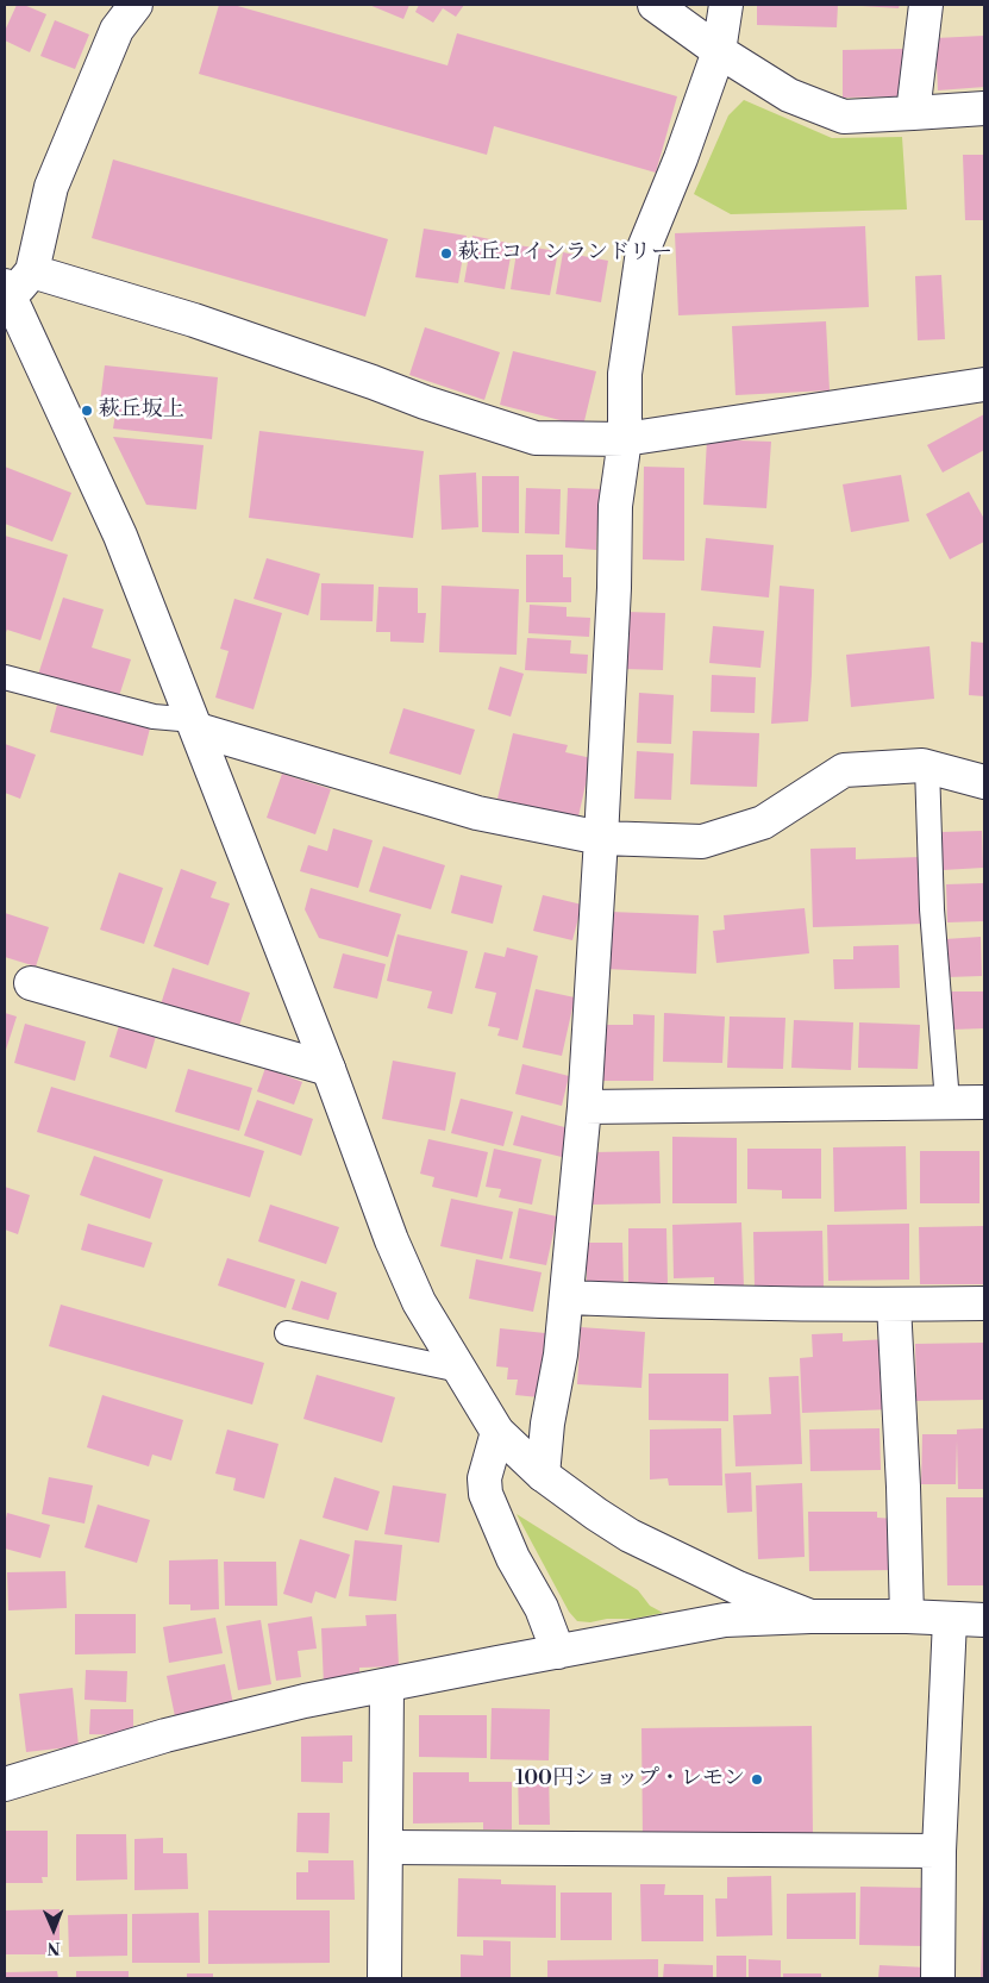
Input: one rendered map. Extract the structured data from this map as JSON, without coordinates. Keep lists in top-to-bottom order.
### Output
{
  "places": ["萩丘コインランドリー", "萩丘坂上", "100円ショップ・レモン"],
  "north": "bottom"
}
